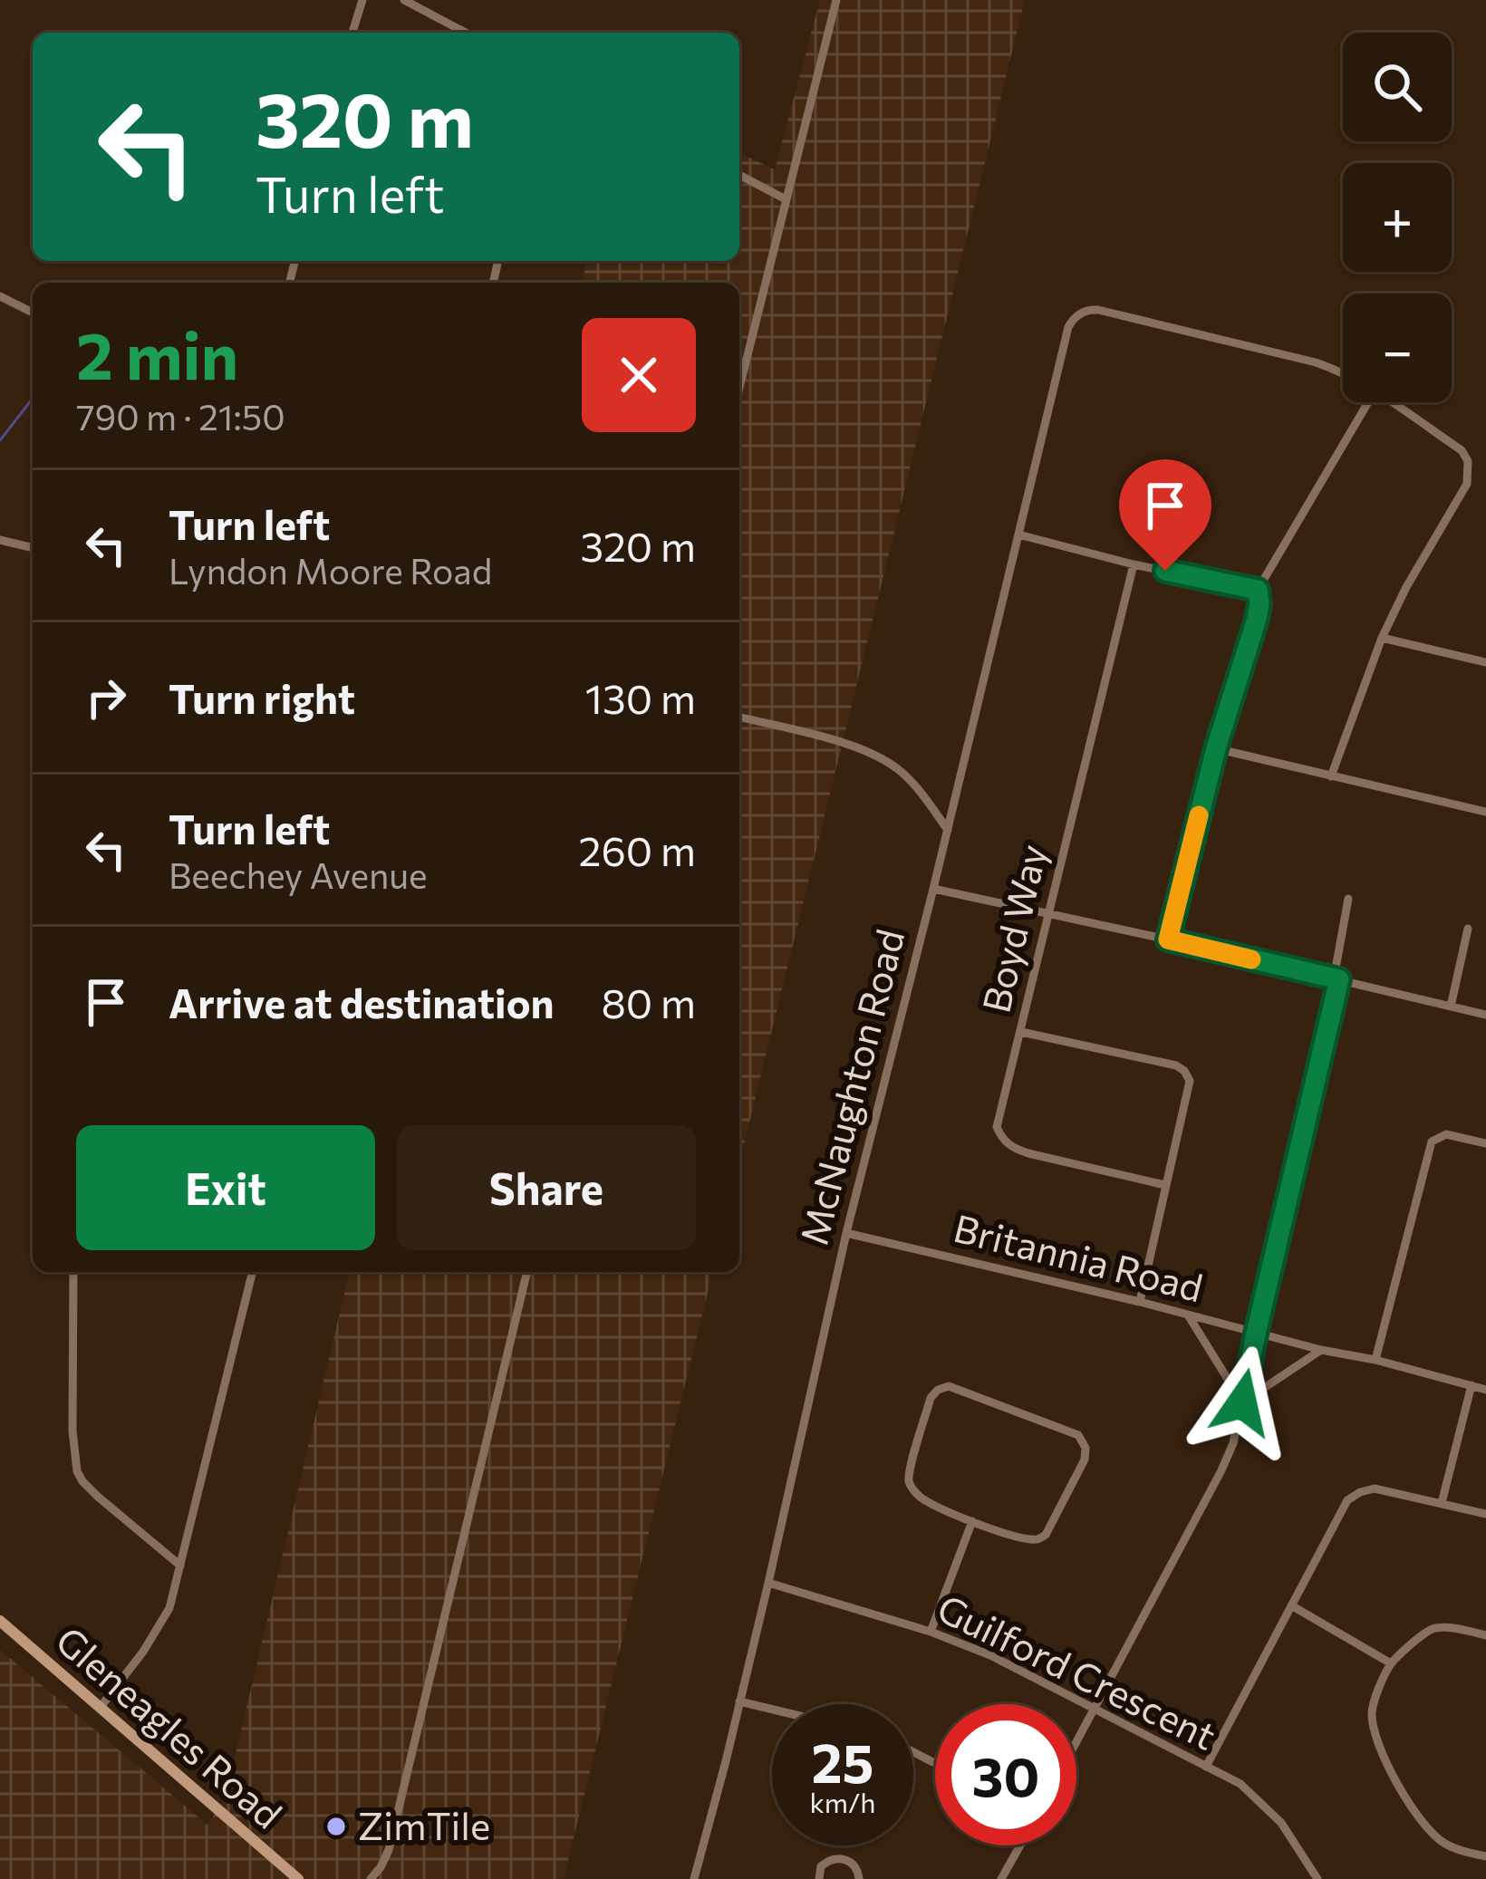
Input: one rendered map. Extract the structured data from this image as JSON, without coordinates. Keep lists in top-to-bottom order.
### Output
{
  "streets": {
    "street": [
      "Boyd Way",
      "McNaughton Road",
      "Britannia Road",
      "Guilford Crescent",
      "Gleneagles Road"
    ]
  },
  "crossings": [
    ["McNaughton Road", "Britannia Road"],
    ["McNaughton Road", "Guilford Crescent"]
  ],
  "places": ["ZimTile"],
  "page": {
    "map_buttons": ["+", "−"],
    "turn": ["320 m", "Turn left"],
    "heading": ["2 min", "790 m · 21:50"],
    "list": [
      {
        "name": "Turn left",
        "note": "Lyndon Moore Road",
        "value": "320 m"
      },
      {
        "name": "Turn right",
        "value": "130 m"
      },
      {
        "name": "Turn left",
        "note": "Beechey Avenue",
        "value": "260 m"
      },
      {
        "name": "Arrive at destination",
        "value": "80 m"
      }
    ],
    "buttons": ["Exit", "Share"],
    "speed": "25 km/h",
    "limit": "30"
  }
}
